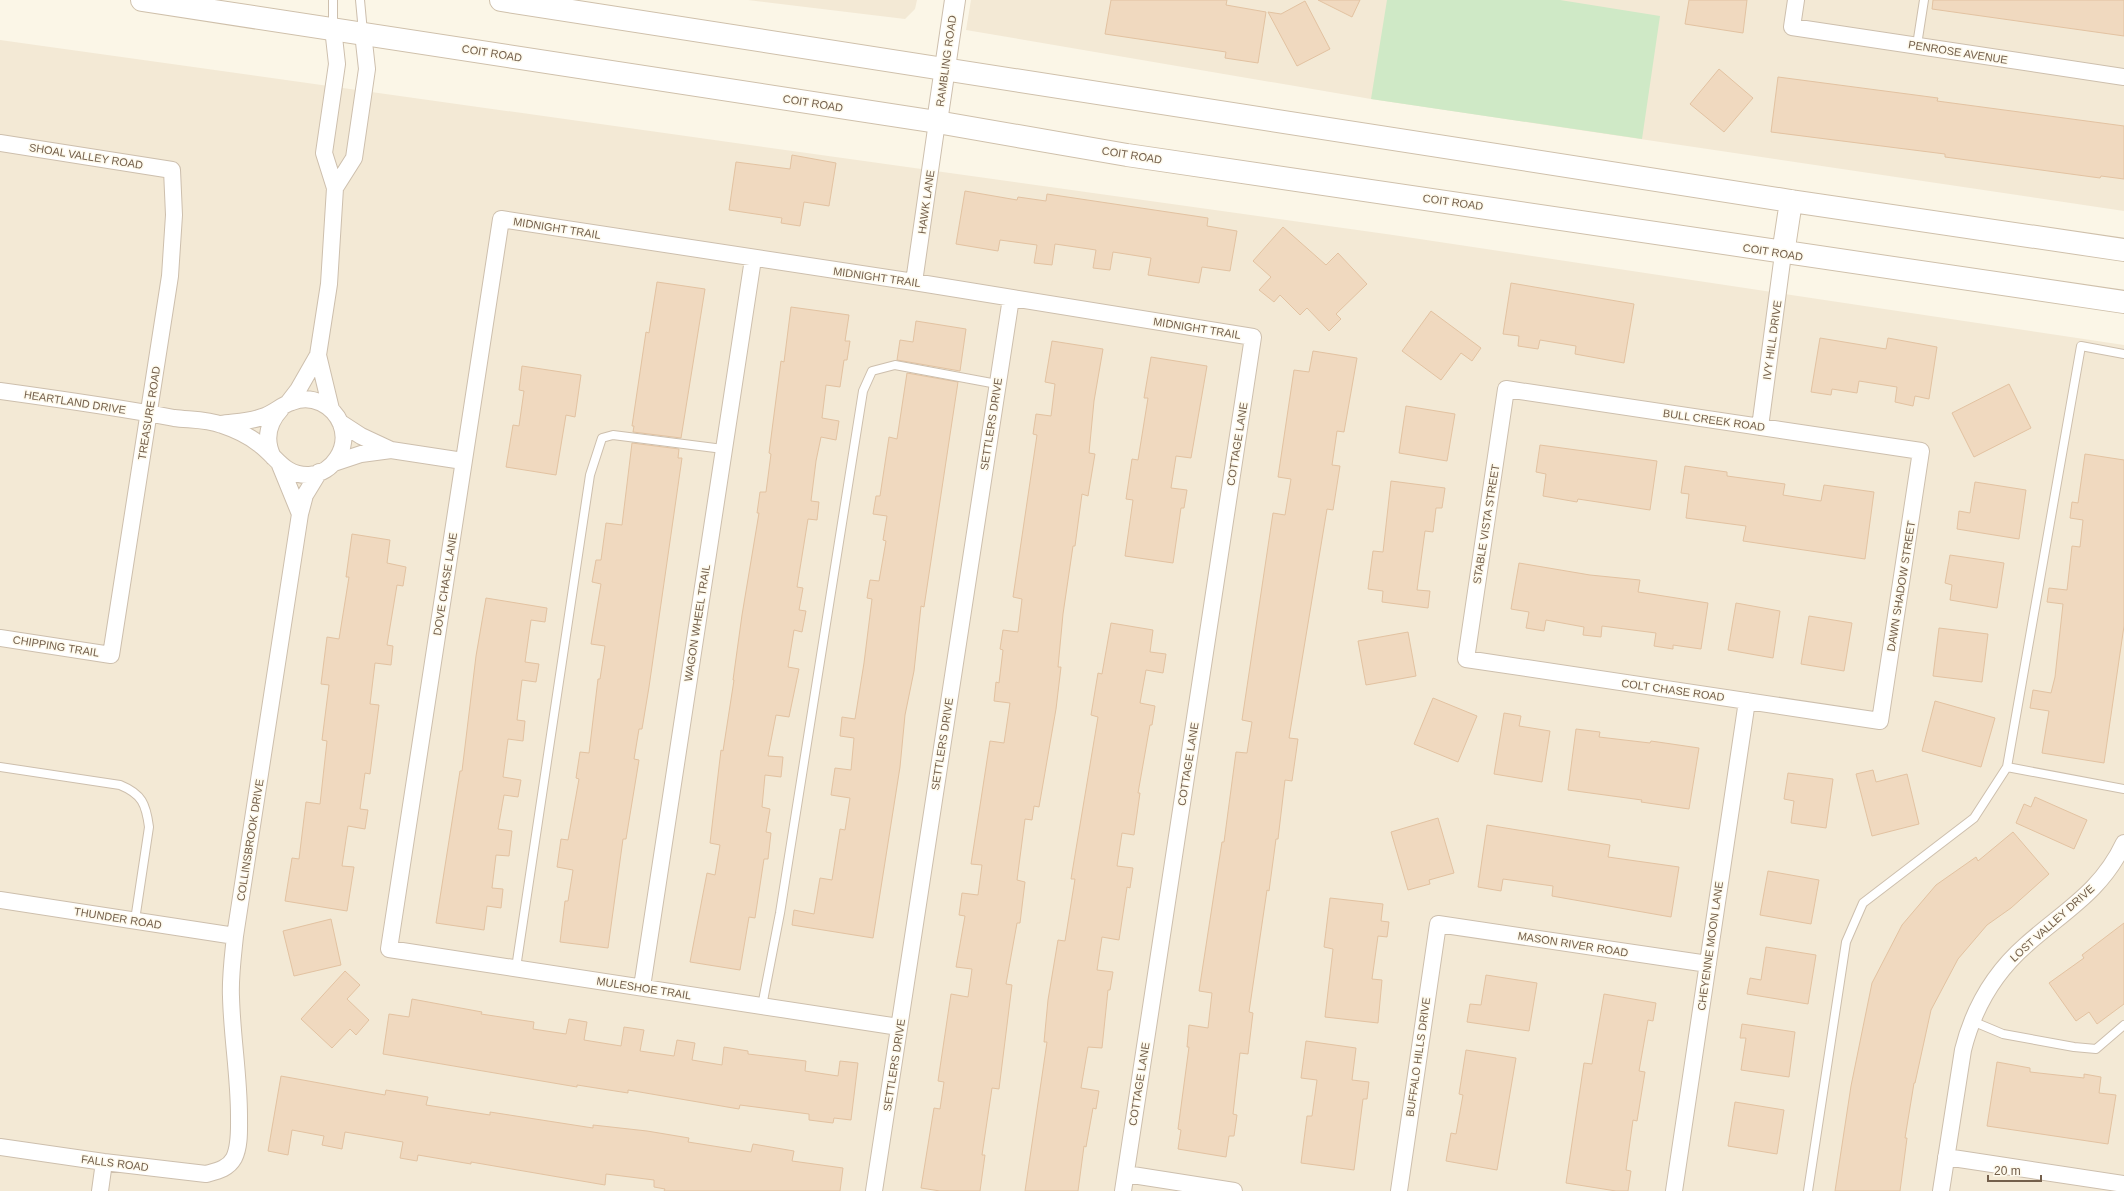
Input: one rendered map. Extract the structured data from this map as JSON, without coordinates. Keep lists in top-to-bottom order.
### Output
{
  "streets": {
    "main road": ["COIT ROAD"],
    "street": [
      "PENROSE AVENUE",
      "RAMBLING ROAD",
      "SHOAL VALLEY ROAD",
      "HAWK LANE",
      "MIDNIGHT TRAIL",
      "IVY HILL DRIVE",
      "HEARTLAND DRIVE",
      "TREASURE ROAD",
      "BULL CREEK ROAD",
      "SETTLERS DRIVE",
      "COTTAGE LANE",
      "STABLE VISTA STREET",
      "DOVE CHASE LANE",
      "DAWN SHADOW STREET",
      "WAGON WHEEL TRAIL",
      "CHIPPING TRAIL",
      "COLT CHASE ROAD",
      "COLLINSBROOK DRIVE",
      "THUNDER ROAD",
      "LOST VALLEY DRIVE",
      "MASON RIVER ROAD",
      "CHEYENNE MOON LANE",
      "MULESHOE TRAIL",
      "BUFFALO HILLS DRIVE",
      "FALLS ROAD"
    ]
  },
  "crossings": [
    ["COIT ROAD", "RAMBLING ROAD"],
    ["COIT ROAD", "HAWK LANE"],
    ["COIT ROAD", "IVY HILL DRIVE"],
    ["COIT ROAD", "COLLINSBROOK DRIVE"],
    ["RAMBLING ROAD", "HAWK LANE"],
    ["SHOAL VALLEY ROAD", "TREASURE ROAD"],
    ["HAWK LANE", "MIDNIGHT TRAIL"],
    ["MIDNIGHT TRAIL", "SETTLERS DRIVE"],
    ["MIDNIGHT TRAIL", "COTTAGE LANE"],
    ["MIDNIGHT TRAIL", "DOVE CHASE LANE"],
    ["MIDNIGHT TRAIL", "WAGON WHEEL TRAIL"],
    ["IVY HILL DRIVE", "BULL CREEK ROAD"],
    ["HEARTLAND DRIVE", "TREASURE ROAD"],
    ["HEARTLAND DRIVE", "DOVE CHASE LANE"],
    ["HEARTLAND DRIVE", "COLLINSBROOK DRIVE"],
    ["TREASURE ROAD", "CHIPPING TRAIL"],
    ["BULL CREEK ROAD", "STABLE VISTA STREET"],
    ["BULL CREEK ROAD", "DAWN SHADOW STREET"],
    ["SETTLERS DRIVE", "MULESHOE TRAIL"],
    ["STABLE VISTA STREET", "COLT CHASE ROAD"],
    ["DOVE CHASE LANE", "MULESHOE TRAIL"],
    ["DAWN SHADOW STREET", "COLT CHASE ROAD"],
    ["WAGON WHEEL TRAIL", "MULESHOE TRAIL"],
    ["COLT CHASE ROAD", "CHEYENNE MOON LANE"],
    ["COLLINSBROOK DRIVE", "THUNDER ROAD"],
    ["COLLINSBROOK DRIVE", "FALLS ROAD"],
    ["MASON RIVER ROAD", "CHEYENNE MOON LANE"],
    ["MASON RIVER ROAD", "BUFFALO HILLS DRIVE"]
  ],
  "scale_bar": "20 m"
}
